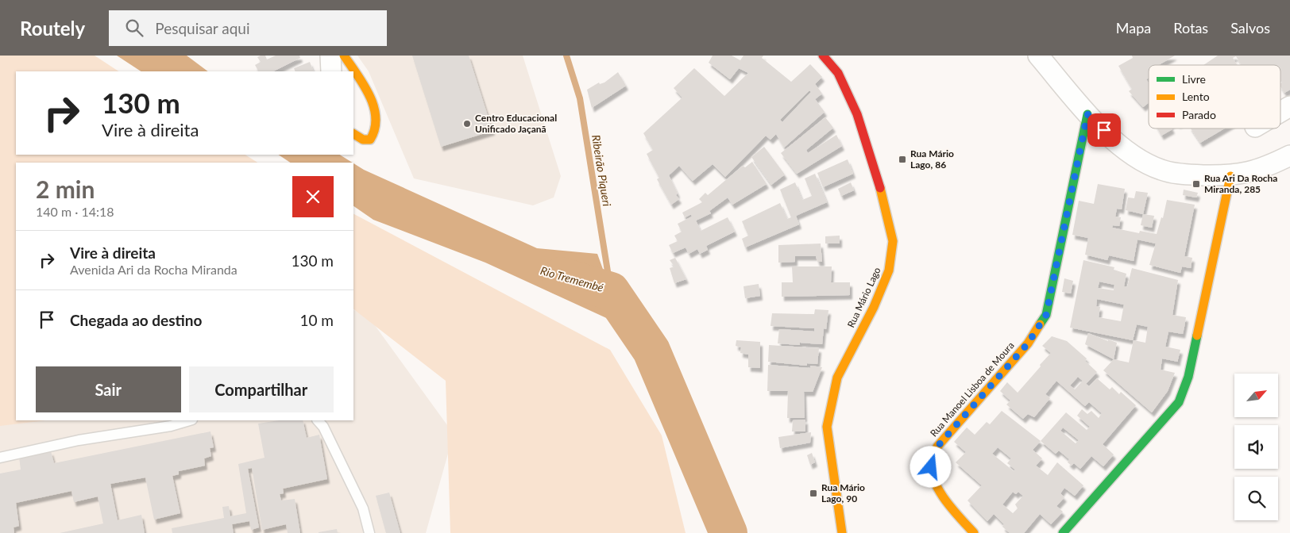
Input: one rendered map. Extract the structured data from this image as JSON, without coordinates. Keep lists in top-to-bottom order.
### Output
{
  "streets": {
    "street": ["Rua Mário Lago", "Rua Manoel Lisboa de Moura"]
  },
  "water": ["Ribeirão Piqueri", "Rio Tremembé"],
  "places": {
    "other": ["Centro Educacional Unificado Jaçanã"],
    "transit": ["Rua Mário Lago, 86", "Rua Ari Da Rocha Miranda, 285", "Rua Mário Lago, 90"]
  },
  "legend": ["Livre", "Lento", "Parado"],
  "north": "top right",
  "page": {
    "header": "Routely",
    "search": "Pesquisar aqui",
    "nav": ["Mapa", "Rotas", "Salvos"],
    "turn": ["130 m", "Vire à direita"],
    "heading": ["2 min", "140 m · 14:18"],
    "list": [
      {
        "name": "Vire à direita",
        "note": "Avenida Ari da Rocha Miranda",
        "value": "130 m"
      },
      {
        "name": "Chegada ao destino",
        "value": "10 m"
      }
    ],
    "buttons": ["Sair", "Compartilhar"]
  }
}
